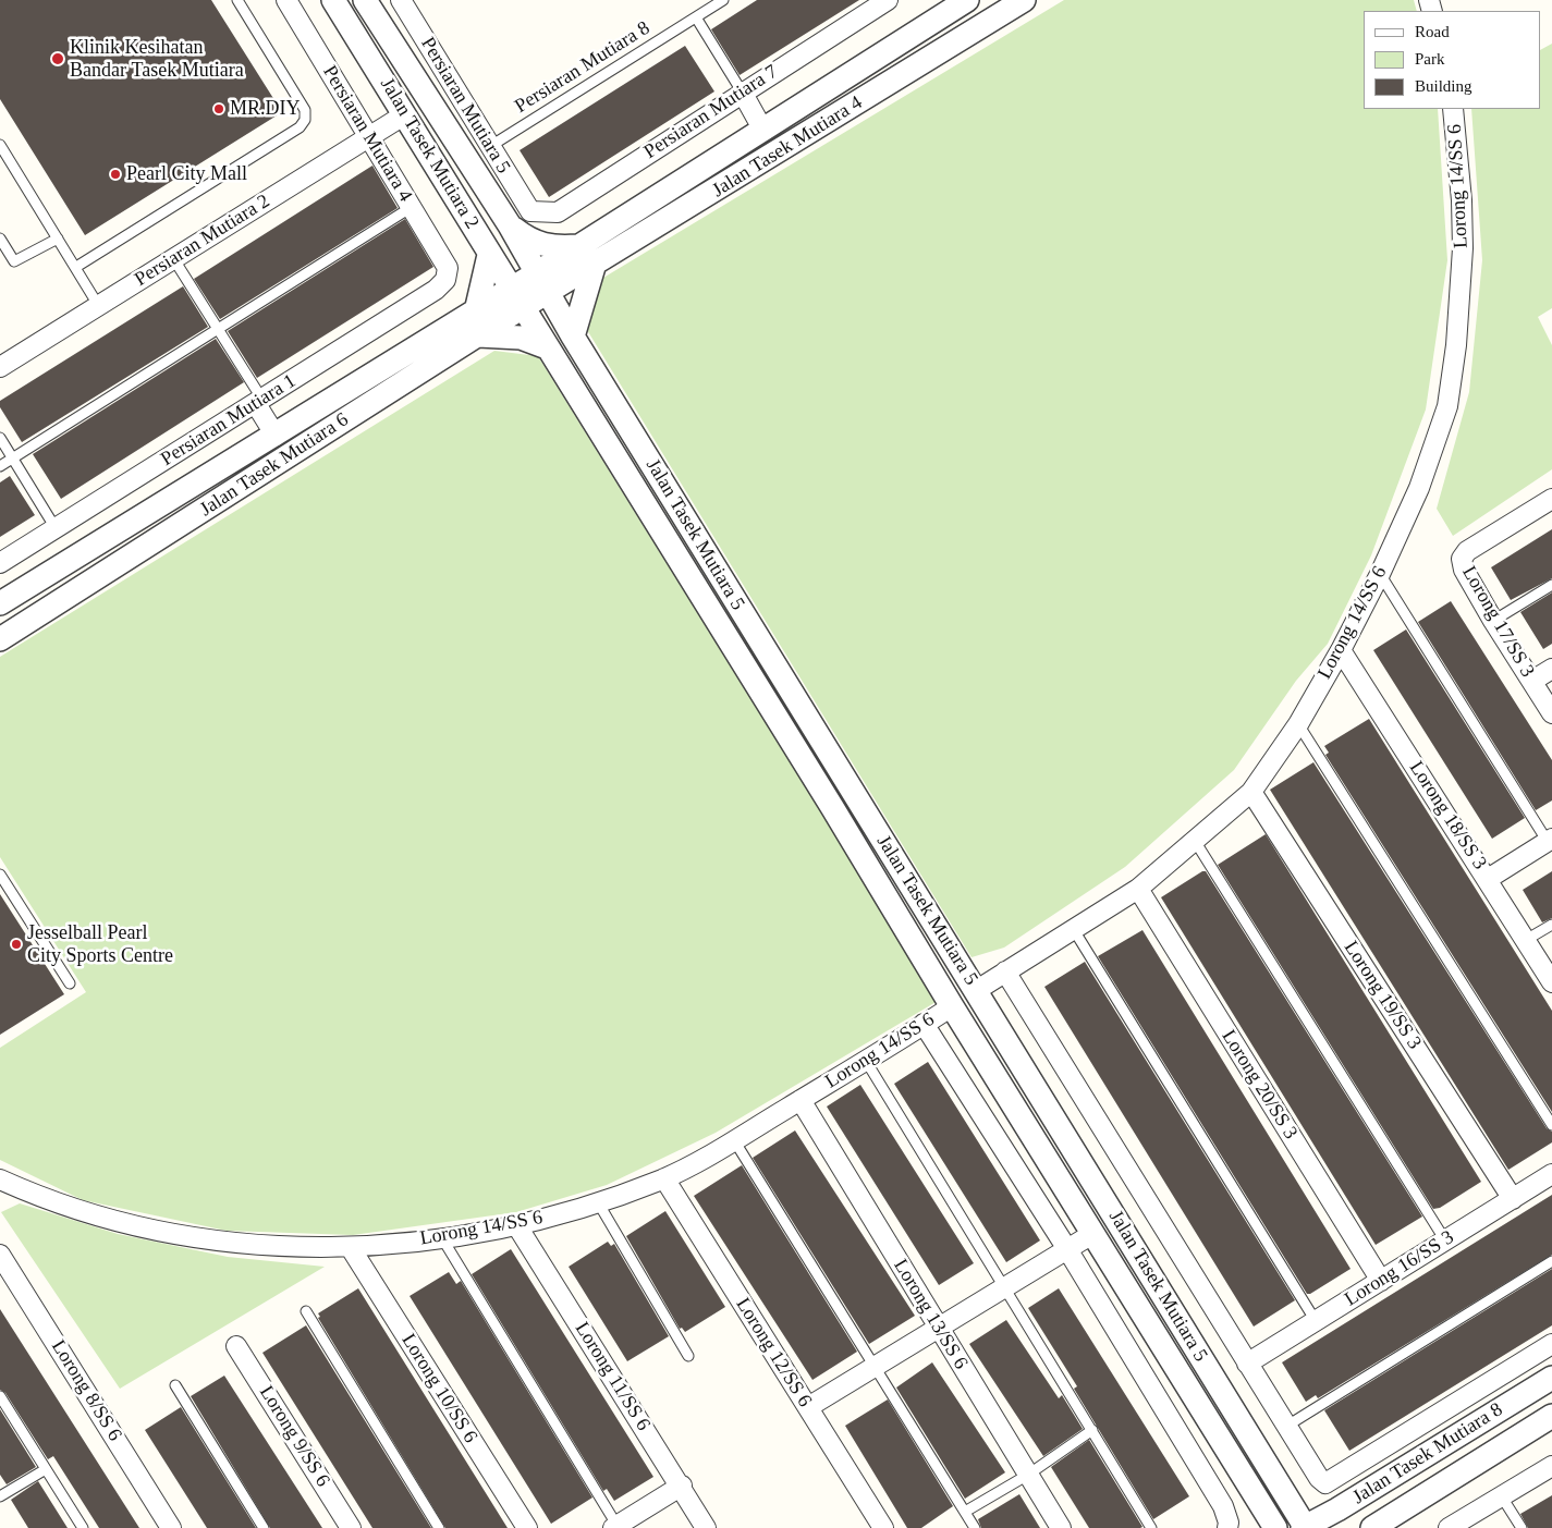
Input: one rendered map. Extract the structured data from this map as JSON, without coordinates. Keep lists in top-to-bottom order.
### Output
{
  "streets": {
    "street": [
      "Persiaran Mutiara 5",
      "Persiaran Mutiara 7",
      "Persiaran Mutiara 4",
      "Jalan Tasek Mutiara 4",
      "Jalan Tasek Mutiara 2",
      "Lorong 14/SS 6",
      "Persiaran Mutiara 2",
      "Persiaran Mutiara 1",
      "Jalan Tasek Mutiara 6",
      "Jalan Tasek Mutiara 5",
      "Lorong 17/SS 3",
      "Lorong 18/SS 3",
      "Lorong 19/SS 3",
      "Lorong 20/SS 3",
      "Lorong 16/SS 3",
      "Lorong 13/SS 6",
      "Lorong 12/SS 6",
      "Lorong 11/SS 6",
      "Lorong 10/SS 6",
      "Lorong 8/SS 6",
      "Lorong 9/SS 6",
      "Jalan Tasek Mutiara 8"
    ],
    "lane": ["Persiaran Mutiara 8"]
  },
  "crossings": [
    ["Persiaran Mutiara 8", "Persiaran Mutiara 5"],
    ["Persiaran Mutiara 5", "Persiaran Mutiara 7"],
    ["Persiaran Mutiara 4", "Persiaran Mutiara 2"],
    ["Persiaran Mutiara 4", "Persiaran Mutiara 1"],
    ["Jalan Tasek Mutiara 4", "Jalan Tasek Mutiara 2"],
    ["Jalan Tasek Mutiara 4", "Jalan Tasek Mutiara 6"],
    ["Jalan Tasek Mutiara 4", "Jalan Tasek Mutiara 5"],
    ["Jalan Tasek Mutiara 2", "Persiaran Mutiara 2"],
    ["Jalan Tasek Mutiara 2", "Jalan Tasek Mutiara 6"],
    ["Jalan Tasek Mutiara 2", "Jalan Tasek Mutiara 5"],
    ["Lorong 14/SS 6", "Jalan Tasek Mutiara 5"],
    ["Lorong 14/SS 6", "Lorong 18/SS 3"],
    ["Lorong 14/SS 6", "Lorong 19/SS 3"],
    ["Lorong 14/SS 6", "Lorong 20/SS 3"],
    ["Lorong 14/SS 6", "Lorong 13/SS 6"],
    ["Lorong 14/SS 6", "Lorong 12/SS 6"],
    ["Lorong 14/SS 6", "Lorong 11/SS 6"],
    ["Lorong 14/SS 6", "Lorong 10/SS 6"],
    ["Jalan Tasek Mutiara 6", "Jalan Tasek Mutiara 5"],
    ["Jalan Tasek Mutiara 5", "Lorong 16/SS 3"],
    ["Jalan Tasek Mutiara 5", "Jalan Tasek Mutiara 8"],
    ["Lorong 19/SS 3", "Lorong 16/SS 3"],
    ["Lorong 20/SS 3", "Lorong 16/SS 3"]
  ],
  "places": [
    "Klinik Kesihatan Bandar Tasek Mutiara",
    "MR.DIY",
    "Pearl City Mall",
    "Jesselball Pearl City Sports Centre"
  ],
  "legend": ["Road", "Park", "Building"]
}
